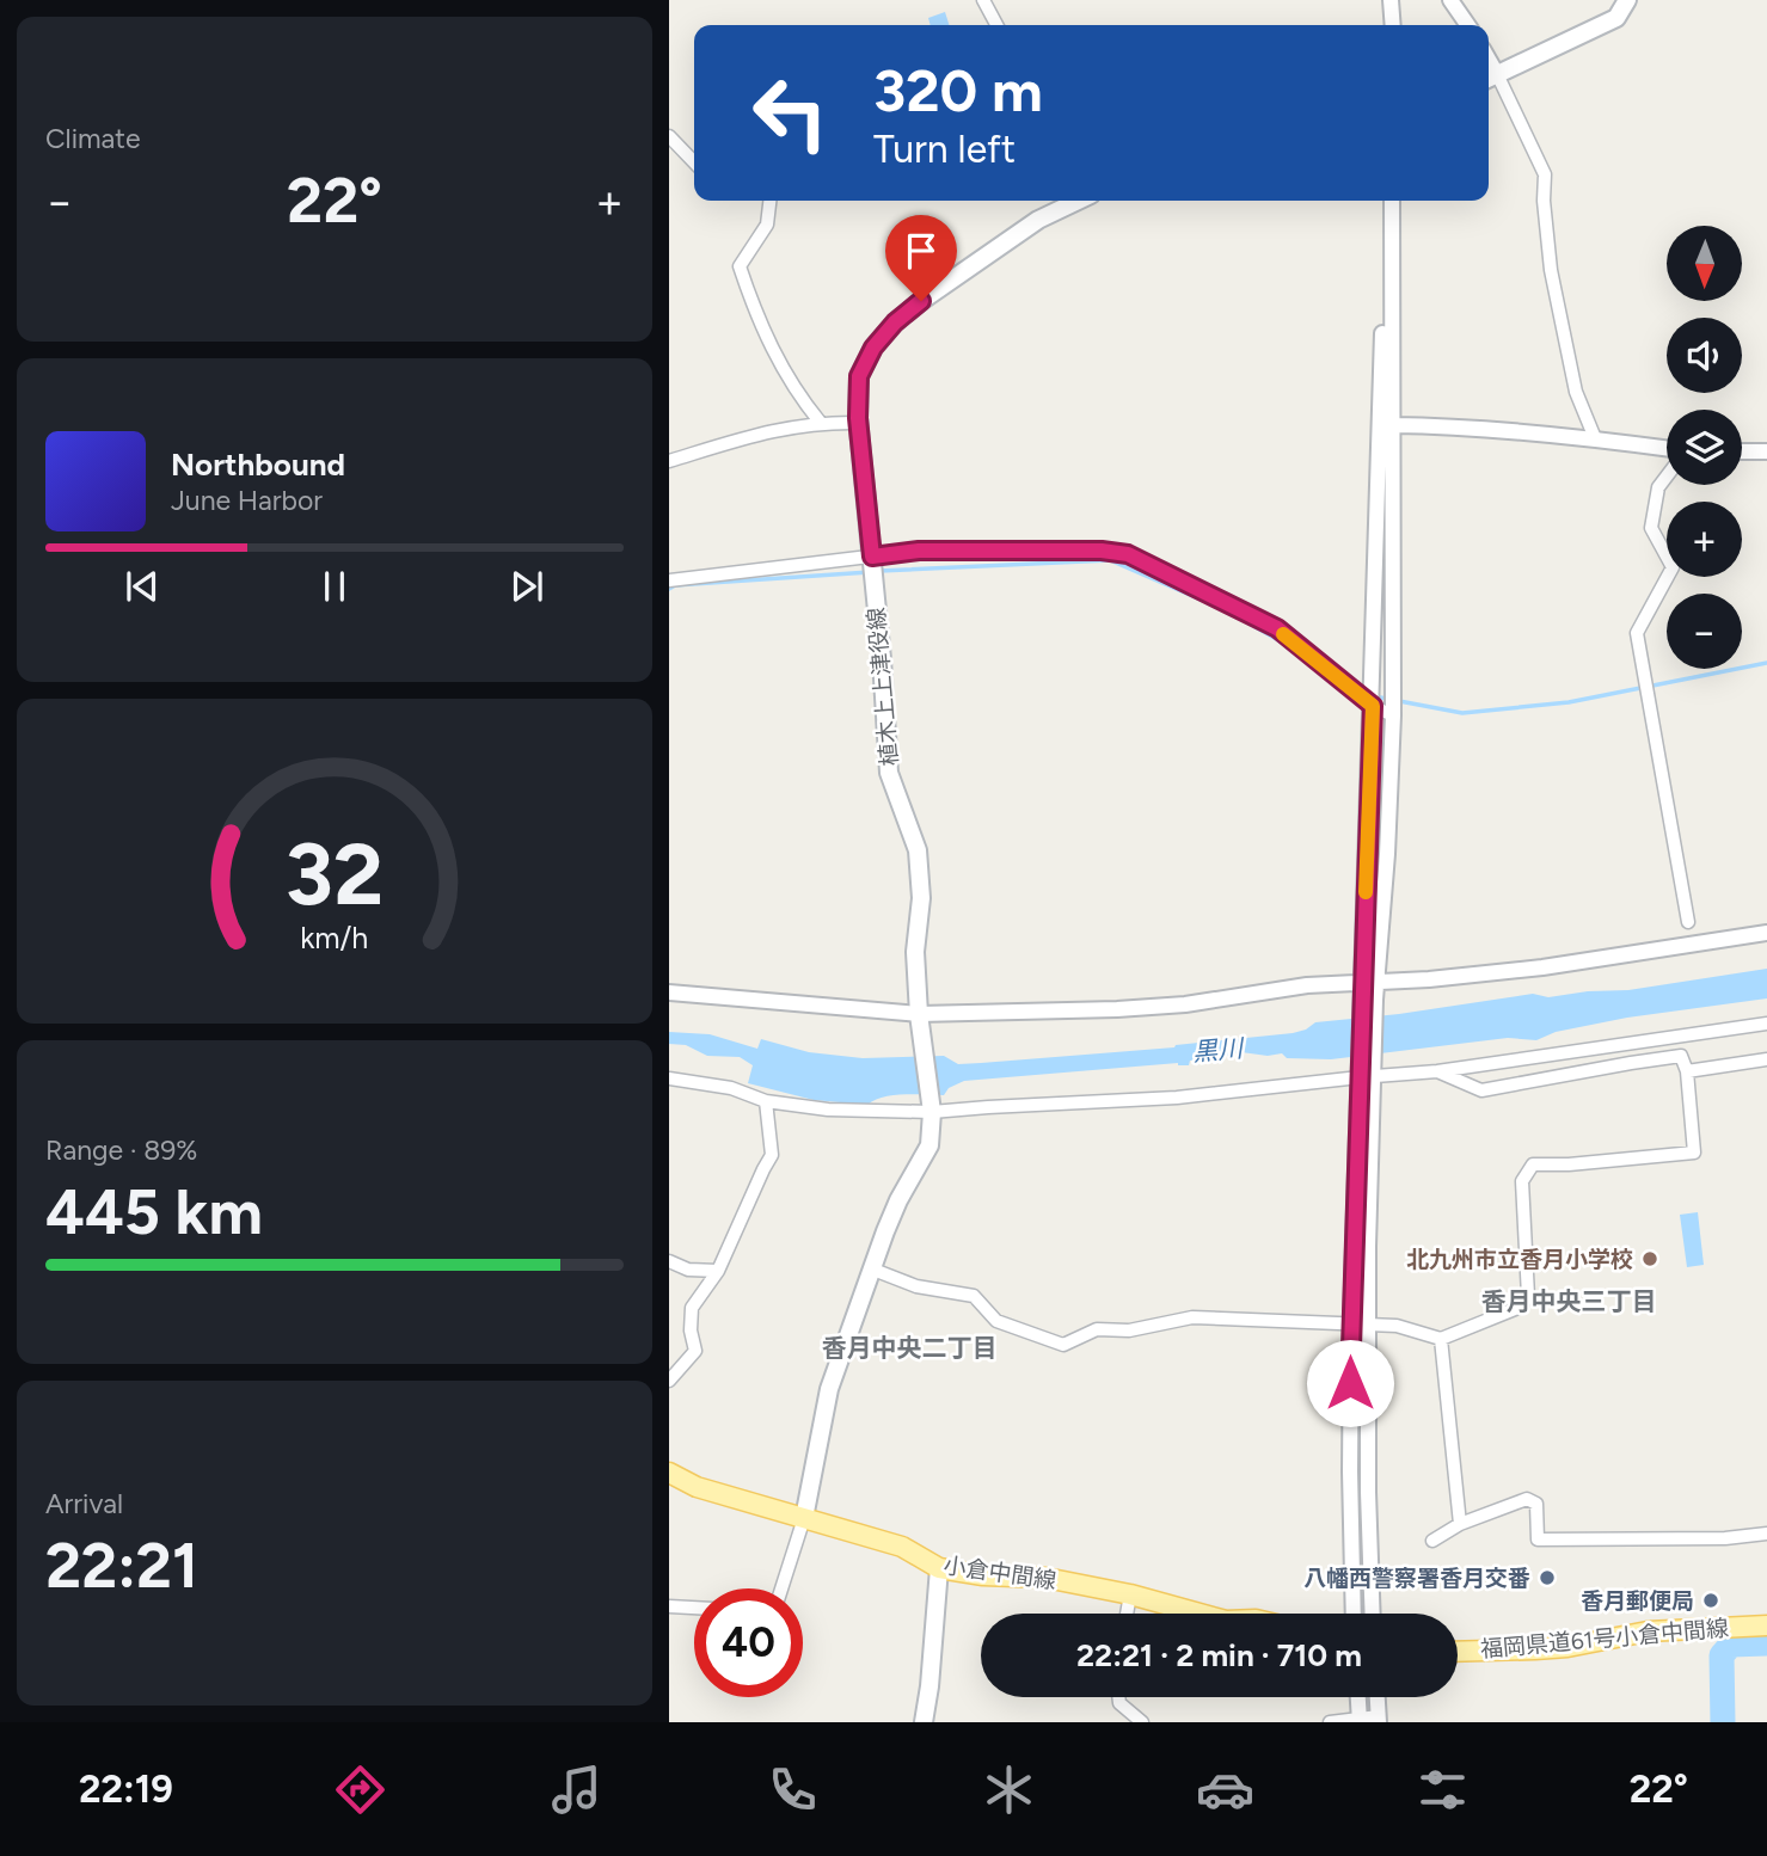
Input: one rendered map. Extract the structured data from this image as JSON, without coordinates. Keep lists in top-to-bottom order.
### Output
{
  "streets": {
    "main road": ["植木上上津役線", "小倉中間線", "福岡県道61号小倉中間線"]
  },
  "crossings": [
    ["植木上上津役線", "小倉中間線"]
  ],
  "districts": ["香月中央三丁目", "香月中央二丁目"],
  "water": ["黒川"],
  "places": ["北九州市立香月小学校", "八幡西警察署香月交番", "香月郵便局"],
  "north": "bottom",
  "page": {
    "tile": [
      "Climate",
      ["Range · 89%", "445 km"],
      ["Arrival", "22:21"]
    ],
    "turn": ["320 m", "Turn left"],
    "heat": ["−", "22°", "+"],
    "map_buttons": ["+", "−"],
    "song": ["Northbound", "June Harbor"],
    "limit": "40",
    "trip": "22:21 · 2 min · 710 m",
    "tabs": ["22:19", "22°"],
    "gauge": ["32", "km/h"]
  }
}
